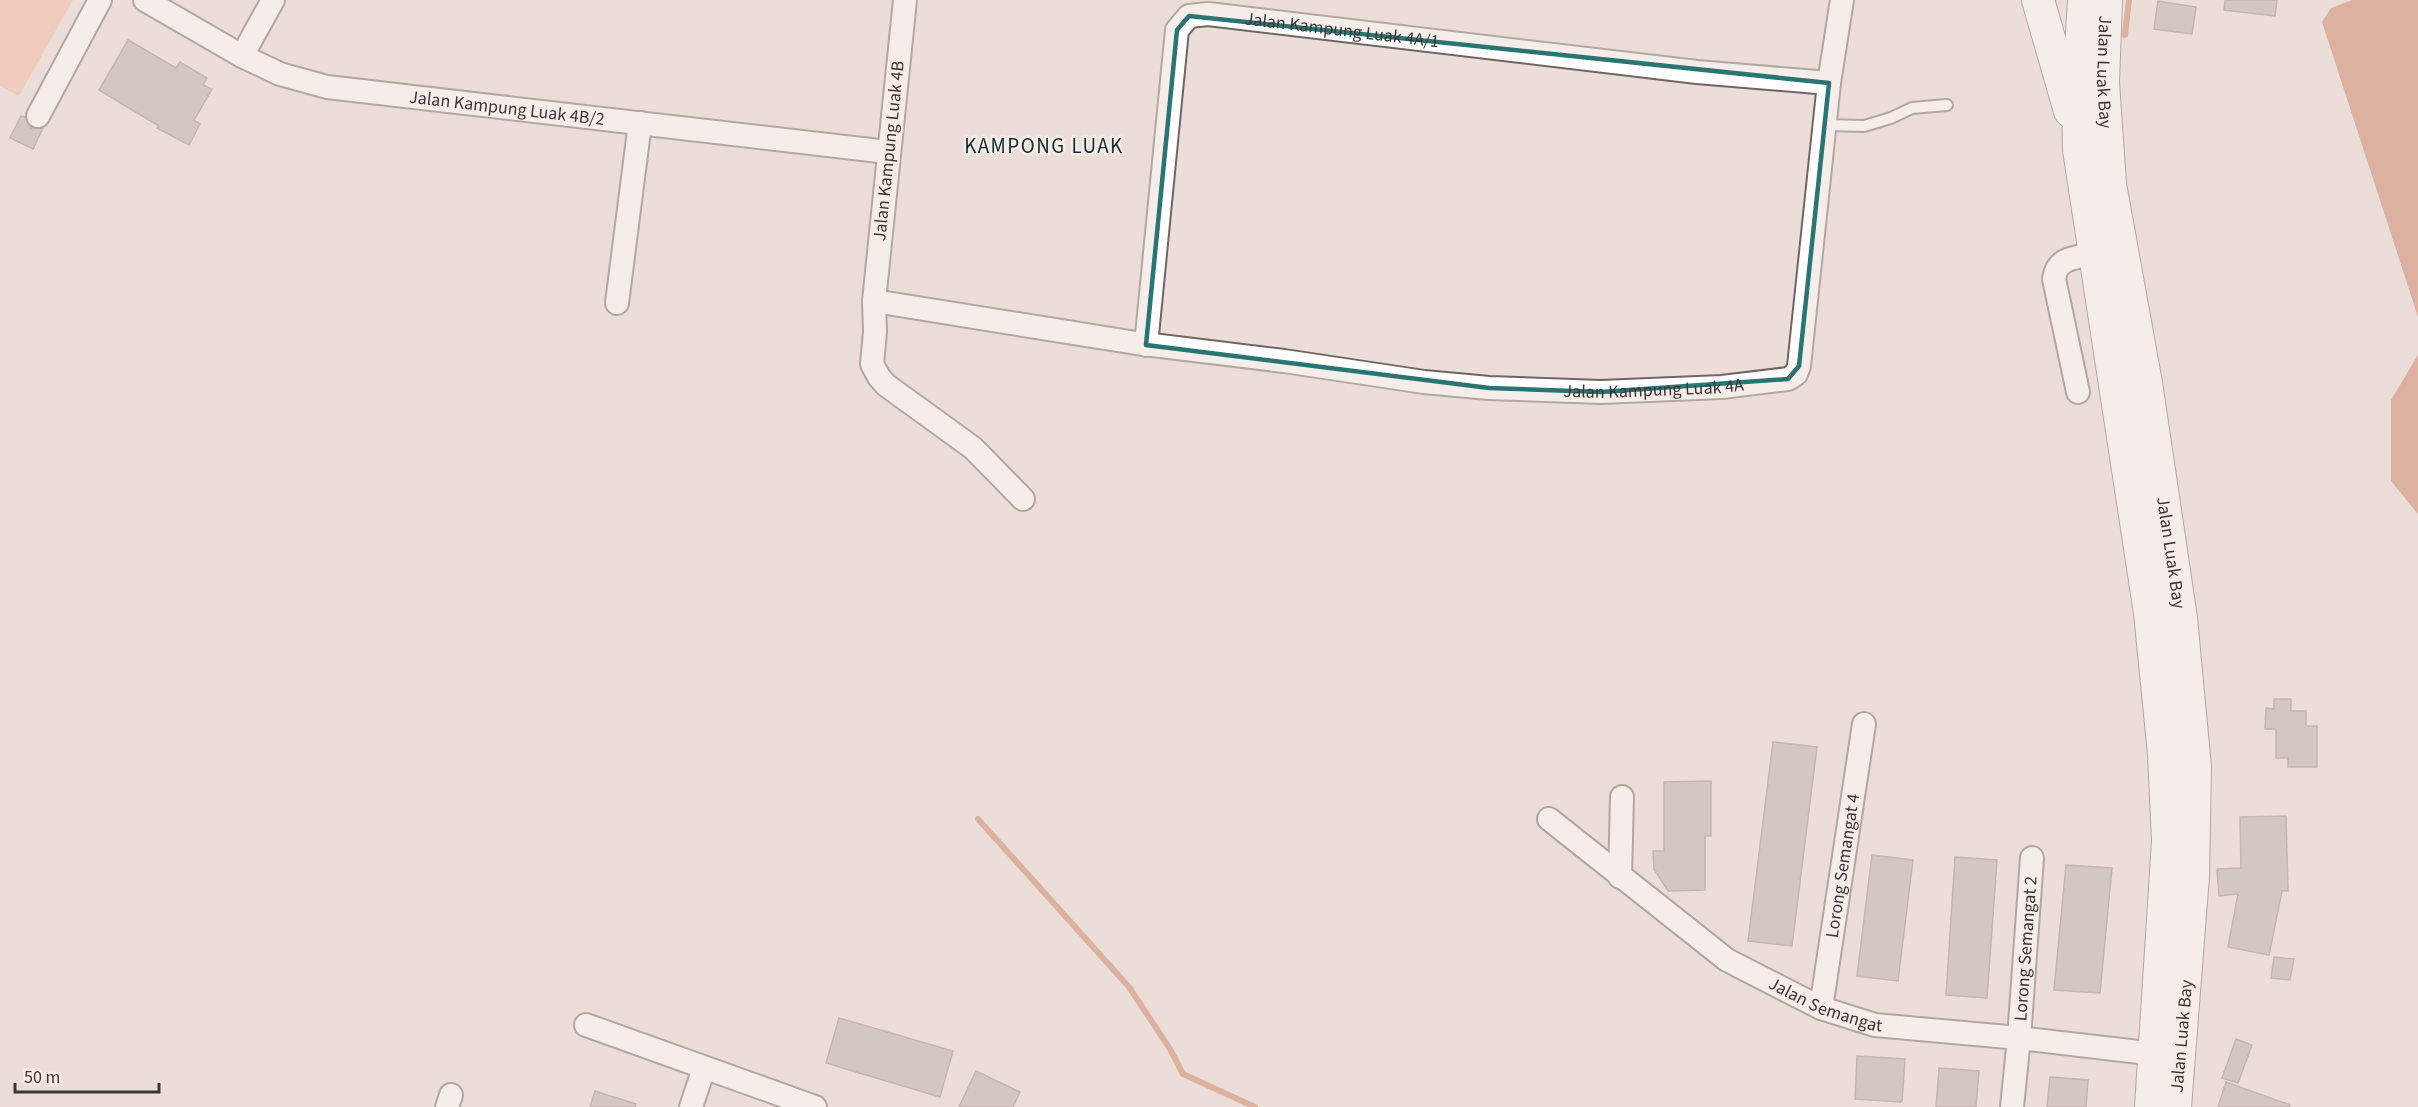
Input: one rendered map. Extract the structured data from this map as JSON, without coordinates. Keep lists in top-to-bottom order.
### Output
{
  "streets": {
    "street": [
      "Jalan Kampung Luak 4A/1",
      "Jalan Luak Bay",
      "Jalan Kampung Luak 4B/2",
      "Jalan Kampung Luak 4B",
      "Jalan Kampung Luak 4A",
      "Lorong Semangat 4",
      "Lorong Semangat 2",
      "Jalan Semangat"
    ]
  },
  "crossings": [
    ["Jalan Kampung Luak 4A/1", "Jalan Kampung Luak 4A"],
    ["Jalan Luak Bay", "Jalan Semangat"],
    ["Jalan Kampung Luak 4B/2", "Jalan Kampung Luak 4B"],
    ["Jalan Kampung Luak 4B", "Jalan Kampung Luak 4A"],
    ["Lorong Semangat 4", "Jalan Semangat"],
    ["Lorong Semangat 2", "Jalan Semangat"]
  ],
  "districts": ["KAMPONG LUAK"],
  "scale_bar": "50 m"
}
